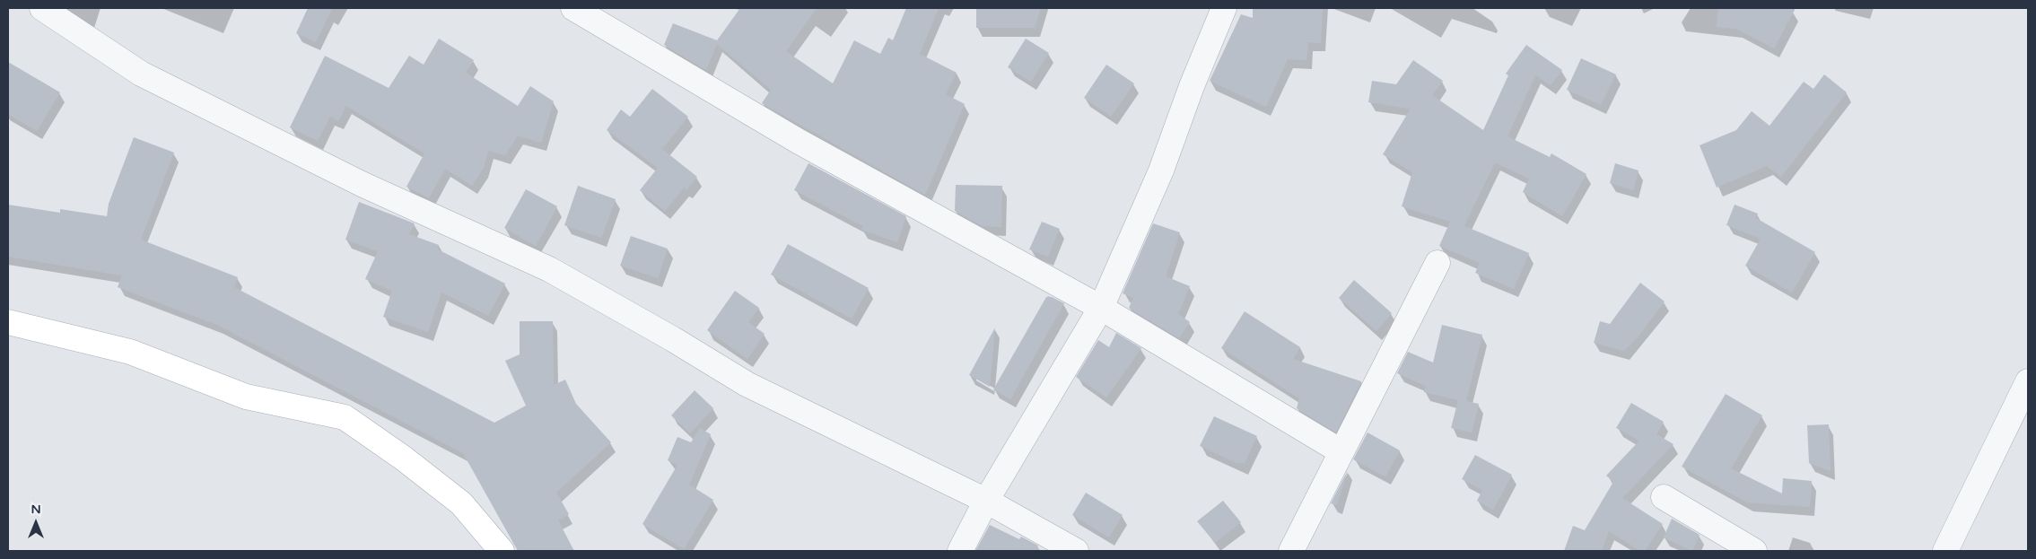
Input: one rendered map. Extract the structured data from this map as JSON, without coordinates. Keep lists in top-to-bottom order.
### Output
{
  "north": "top"
}
